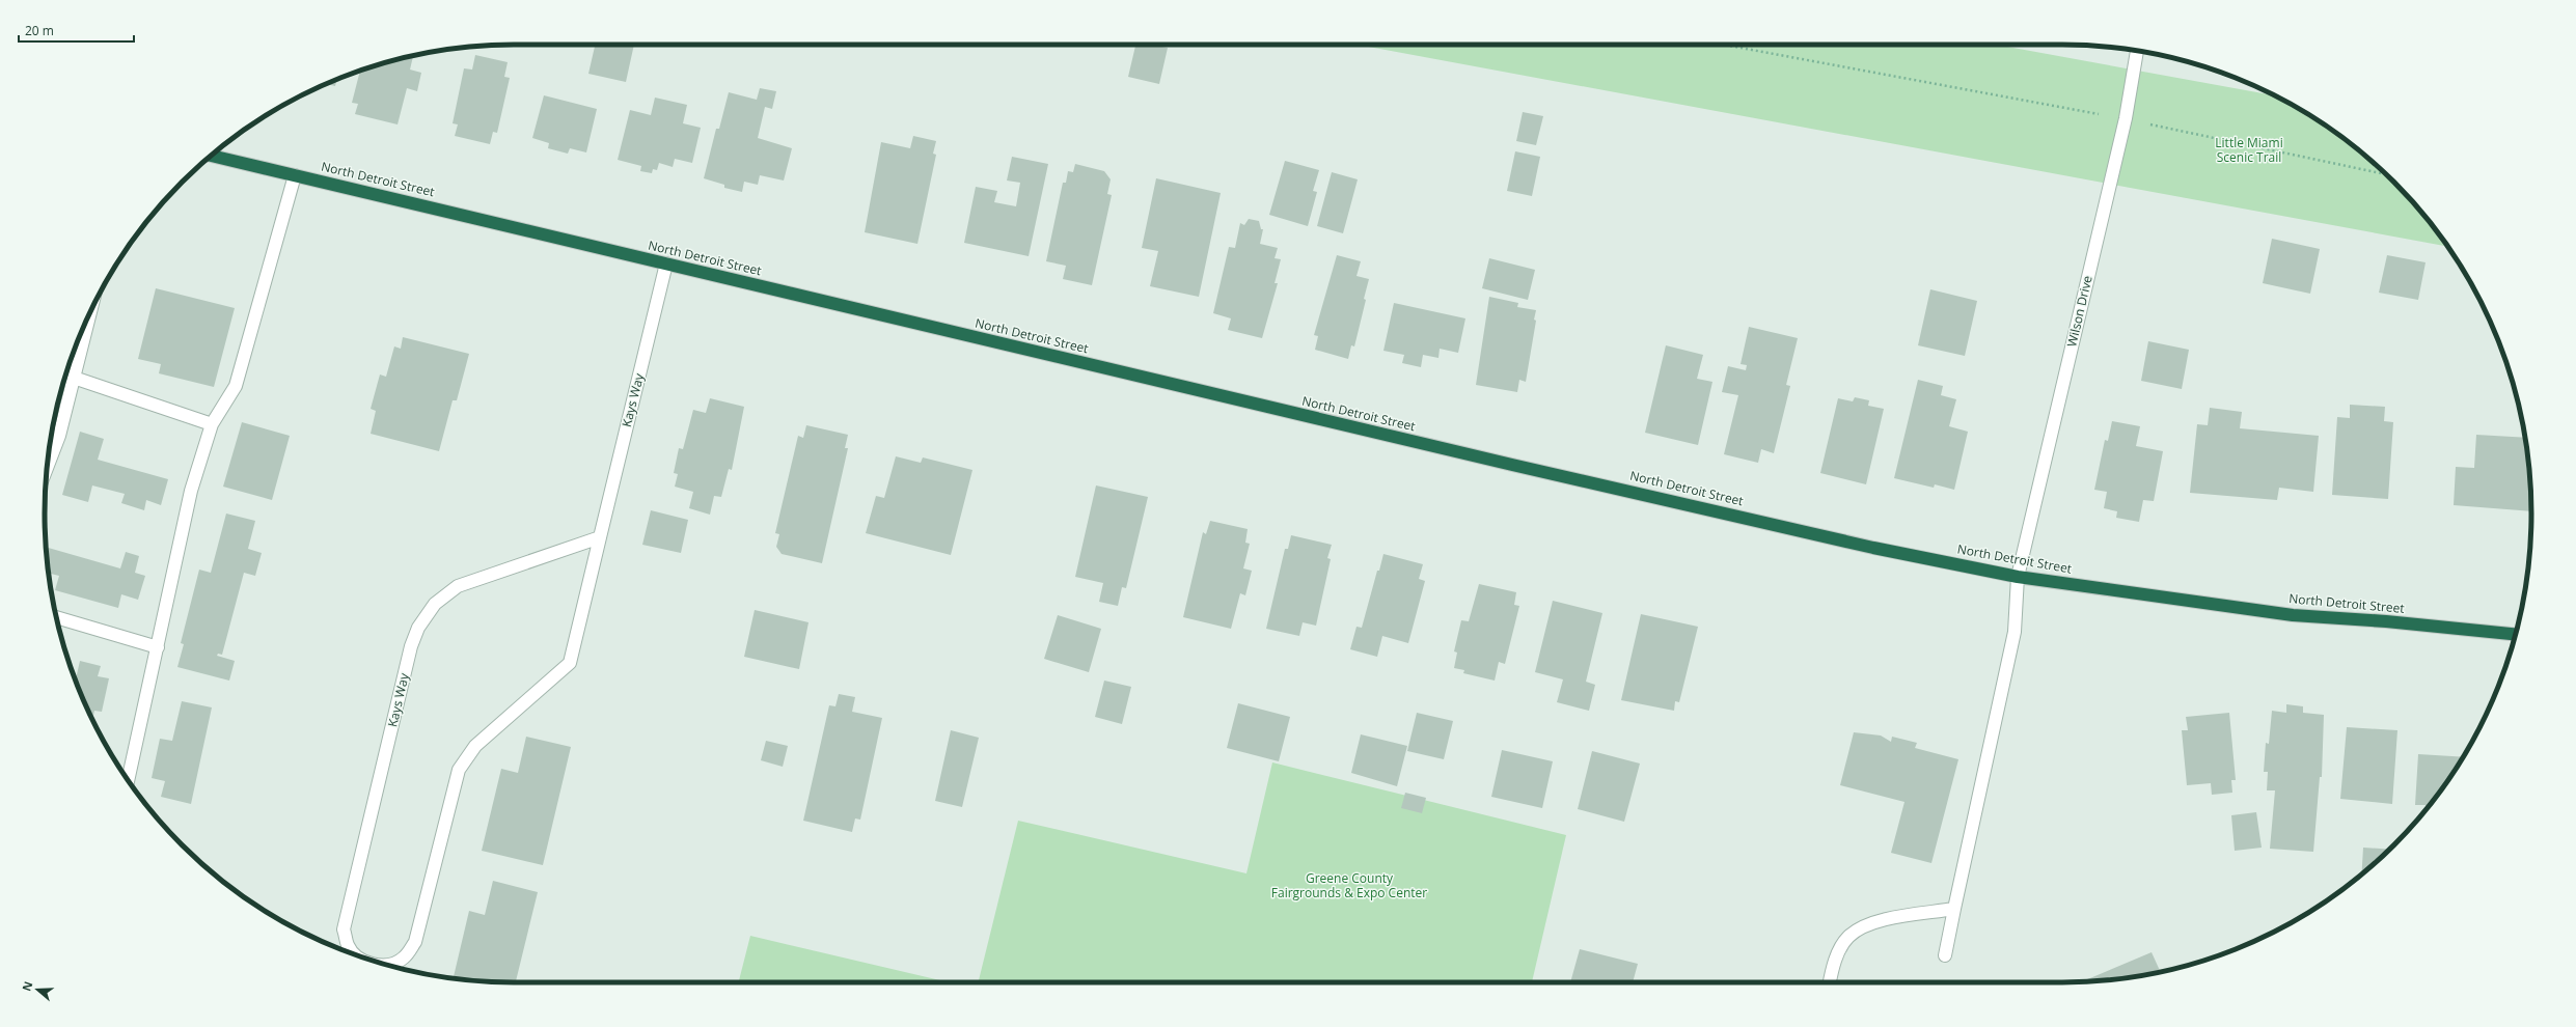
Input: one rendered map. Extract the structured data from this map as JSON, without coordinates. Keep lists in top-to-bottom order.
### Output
{
  "streets": {
    "highway": ["North Detroit Street"],
    "street": ["Wilson Drive", "Kays Way"]
  },
  "crossings": [
    ["North Detroit Street", "Wilson Drive"],
    ["North Detroit Street", "Kays Way"]
  ],
  "parks": ["Little Miami Scenic Trail", "Greene County Fairgrounds & Expo Center"],
  "scale_bar": "20 m",
  "north": "left"
}
